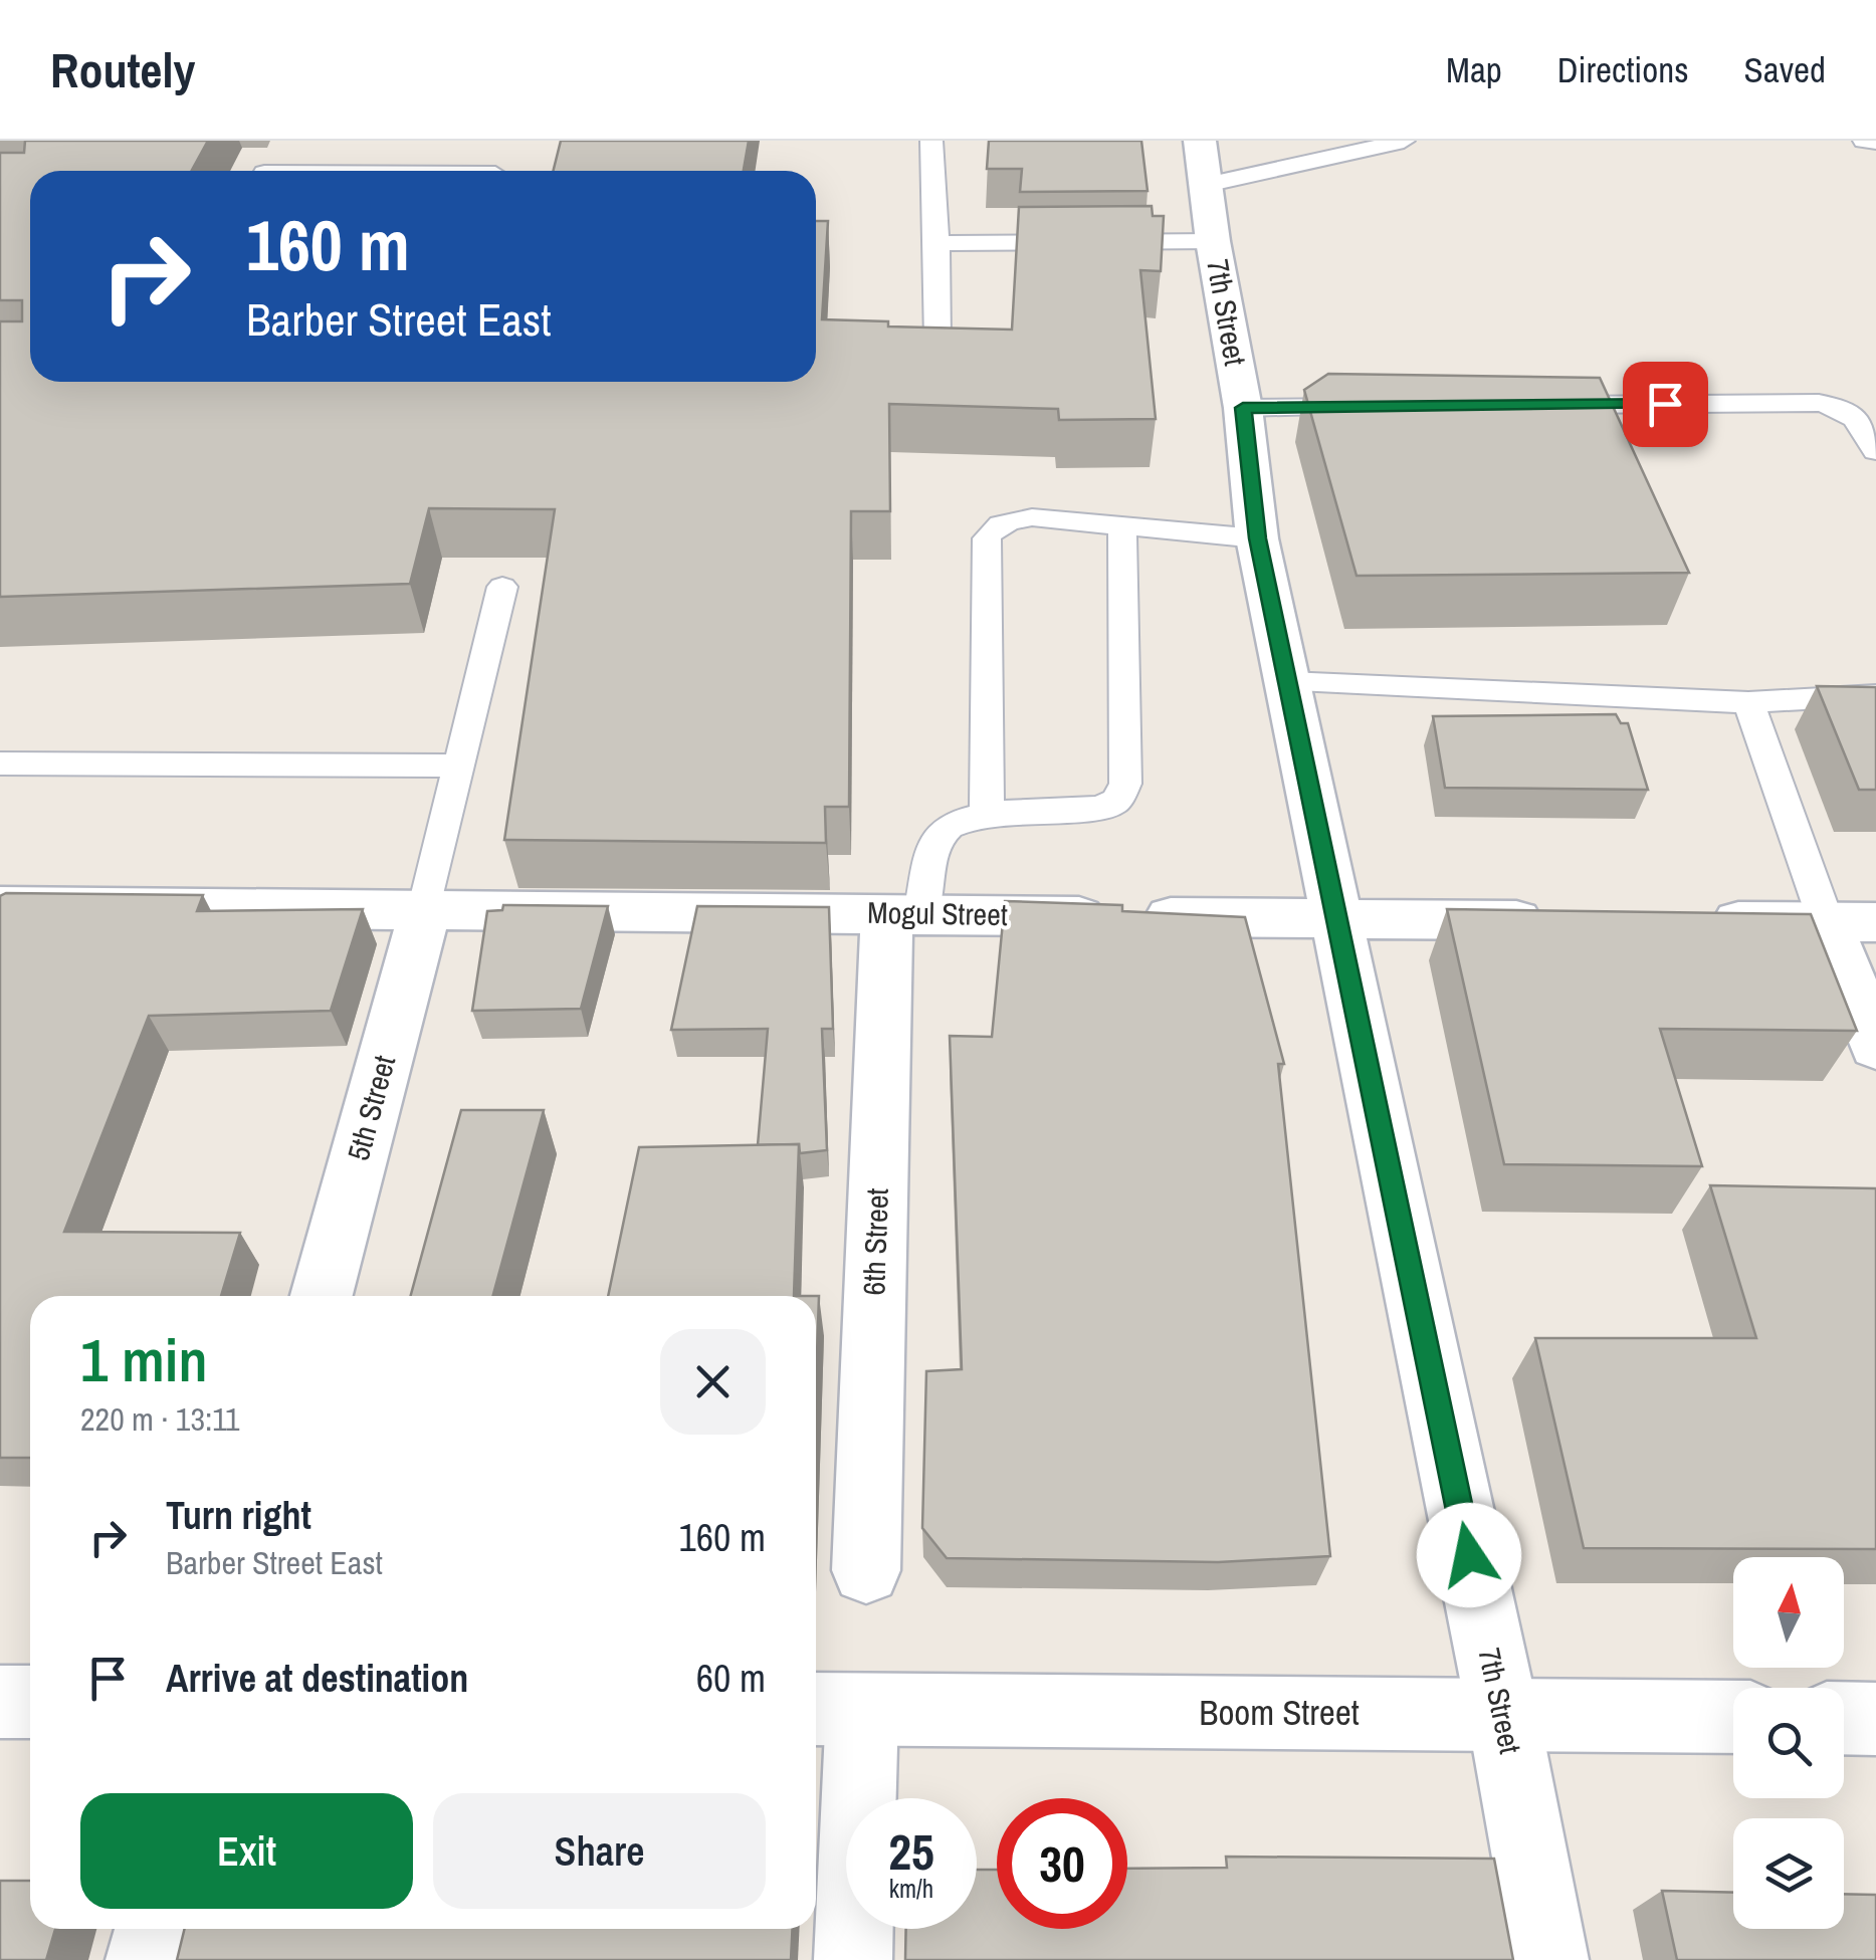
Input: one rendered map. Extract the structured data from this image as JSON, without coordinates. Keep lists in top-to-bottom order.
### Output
{
  "streets": {
    "street": [
      "7th Street",
      "Mogul Street",
      "5th Street",
      "6th Street",
      "Boom Street"
    ]
  },
  "crossings": [
    ["7th Street", "Mogul Street"],
    ["7th Street", "Boom Street"],
    ["Mogul Street", "5th Street"],
    ["Mogul Street", "6th Street"]
  ],
  "north": "top",
  "page": {
    "header": "Routely",
    "nav": ["Map", "Directions", "Saved"],
    "turn": ["160 m", "Barber Street East"],
    "heading": ["1 min", "220 m · 13:11"],
    "list": [
      {
        "name": "Turn right",
        "note": "Barber Street East",
        "value": "160 m"
      },
      {
        "name": "Arrive at destination",
        "value": "60 m"
      }
    ],
    "buttons": ["Exit", "Share"],
    "speed": "25 km/h",
    "limit": "30"
  }
}
